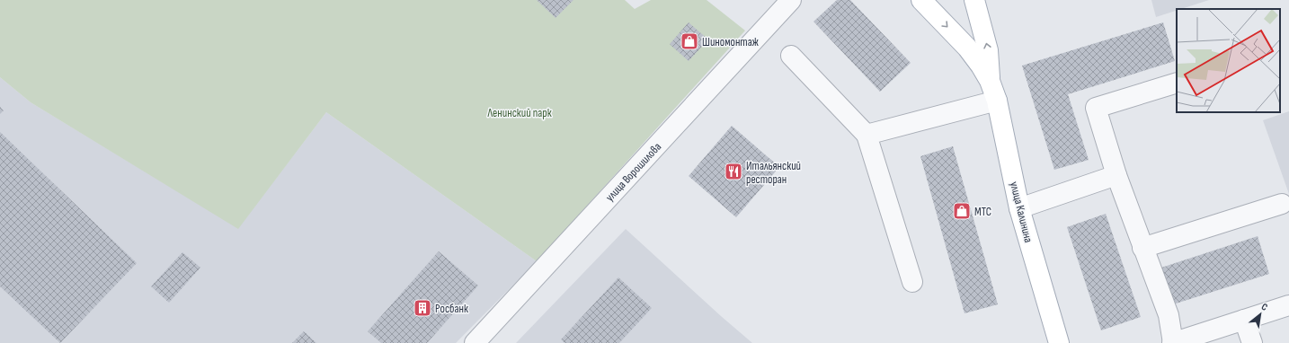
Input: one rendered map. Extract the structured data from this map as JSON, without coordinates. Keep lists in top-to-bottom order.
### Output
{
  "streets": {
    "main road": ["улица Калинина"],
    "street": ["улица Ворошилова"]
  },
  "parks": ["Ленинский парк"],
  "places": {
    "shop": ["Шиномонтаж", "МТС"],
    "restaurant": ["Итальянский ресторан"],
    "building": ["Росбанк"]
  },
  "north": "top right"
}
